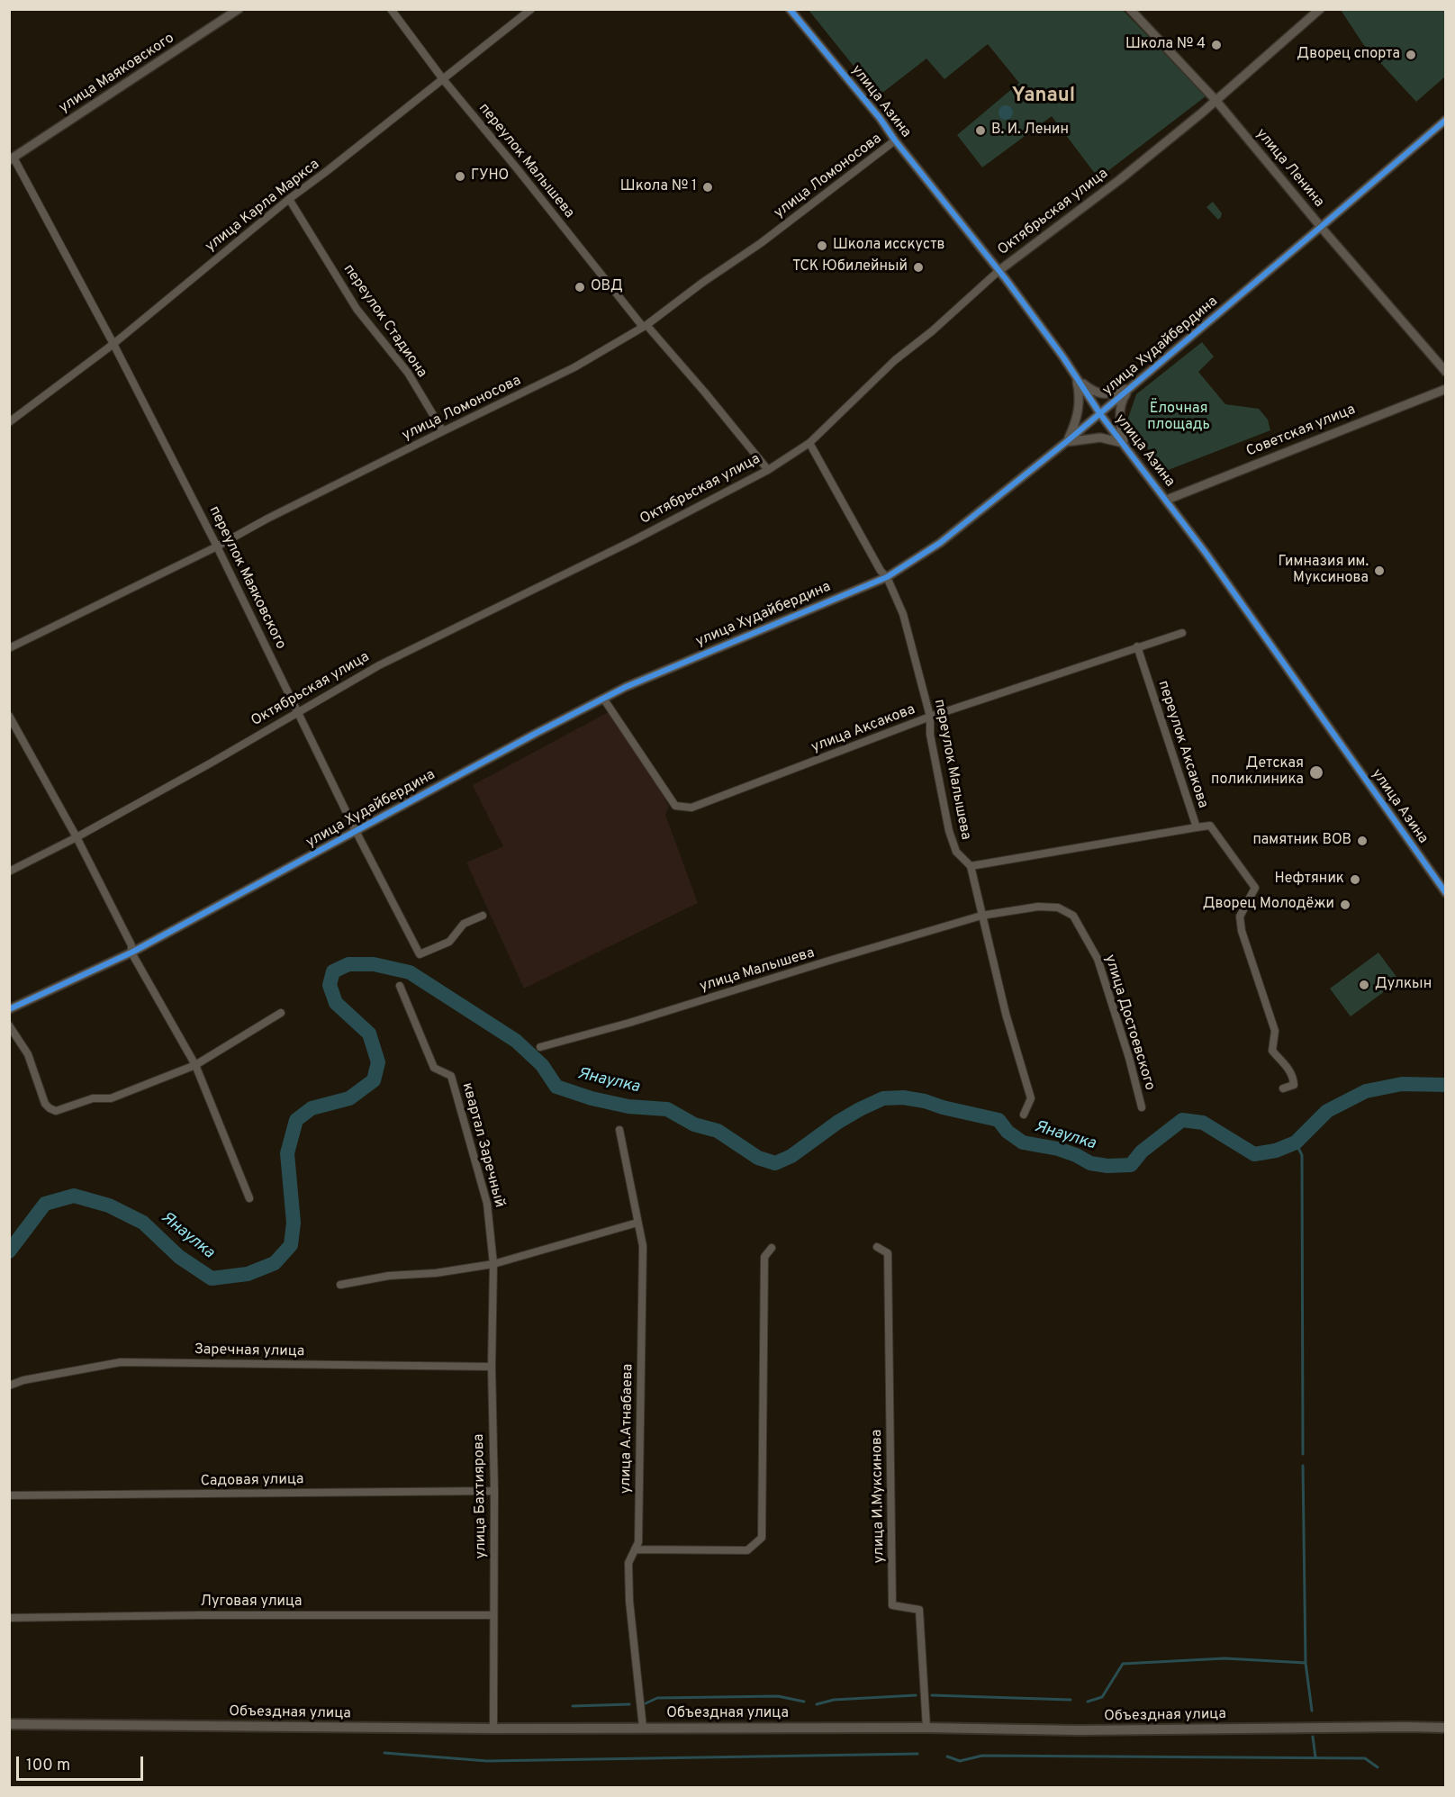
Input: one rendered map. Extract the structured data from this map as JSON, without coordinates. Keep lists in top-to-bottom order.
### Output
{
  "streets": {
    "main road": ["Объездная улица"],
    "street": [
      "улица Маяковского",
      "улица Азина",
      "переулок Малышева",
      "улица Ленина",
      "улица Ломоносова",
      "улица Карла Маркса",
      "Октябрьская улица",
      "переулок Стадиона",
      "улица Худайбердина",
      "Советская улица",
      "переулок Маяковского",
      "улица Аксакова",
      "переулок Аксакова",
      "улица Малышева",
      "улица Достоевского",
      "квартал Заречный",
      "Заречная улица",
      "улица А.Атнабаева",
      "Садовая улица",
      "улица Бахтиярова",
      "улица И.Муксинова",
      "Луговая улица"
    ]
  },
  "crossings": [
    ["улица Маяковского", "переулок Маяковского"],
    ["улица Азина", "улица Ломоносова"],
    ["улица Азина", "Октябрьская улица"],
    ["улица Азина", "улица Худайбердина"],
    ["улица Азина", "Советская улица"],
    ["переулок Малышева", "улица Ломоносова"],
    ["переулок Малышева", "улица Карла Маркса"],
    ["переулок Малышева", "Октябрьская улица"],
    ["переулок Малышева", "улица Худайбердина"],
    ["переулок Малышева", "улица Аксакова"],
    ["переулок Малышева", "улица Малышева"],
    ["переулок Малышева", "улица Достоевского"],
    ["улица Ленина", "Октябрьская улица"],
    ["улица Ленина", "улица Худайбердина"],
    ["улица Ломоносова", "переулок Стадиона"],
    ["улица Ломоносова", "переулок Маяковского"],
    ["улица Карла Маркса", "переулок Стадиона"],
    ["улица Карла Маркса", "переулок Маяковского"],
    ["Октябрьская улица", "переулок Маяковского"],
    ["улица Худайбердина", "переулок Маяковского"],
    ["улица Худайбердина", "улица Аксакова"],
    ["улица Аксакова", "переулок Аксакова"],
    ["улица Малышева", "улица Достоевского"],
    ["квартал Заречный", "улица Бахтиярова"],
    ["Заречная улица", "улица Бахтиярова"],
    ["улица А.Атнабаева", "Объездная улица"],
    ["Садовая улица", "улица Бахтиярова"],
    ["улица Бахтиярова", "Луговая улица"],
    ["улица Бахтиярова", "Объездная улица"],
    ["улица И.Муксинова", "Объездная улица"]
  ],
  "districts": ["Yanaul"],
  "water": ["Янаулка"],
  "parks": ["Ёлочная площадь"],
  "places": [
    "Школа № 4",
    "Дворец спорта",
    "В. И. Ленин",
    "ГУНО",
    "Школа № 1",
    "Школа исскуств",
    "ТСК Юбилейный",
    "ОВД",
    "Гимназия им. Муксинова",
    "Детская поликлиника",
    "памятник ВОВ",
    "Нефтяник",
    "Дворец Молодёжи",
    "Дулкын"
  ],
  "scale_bar": "100 m"
}
